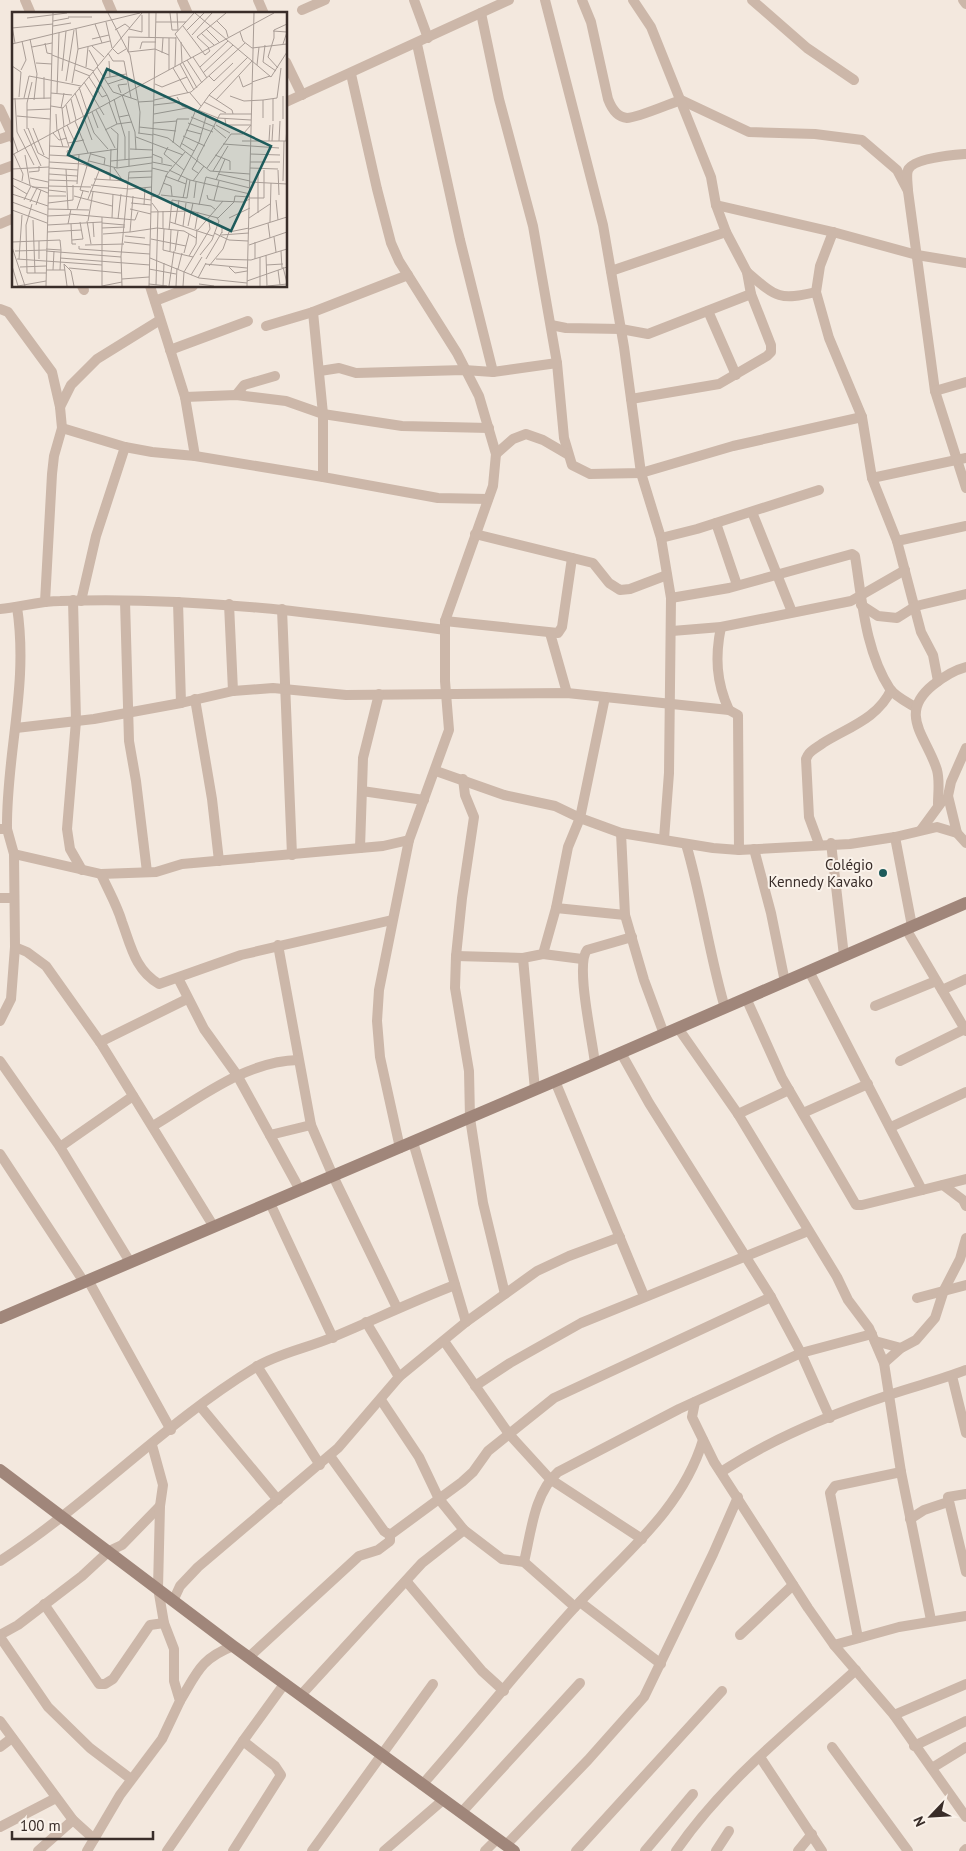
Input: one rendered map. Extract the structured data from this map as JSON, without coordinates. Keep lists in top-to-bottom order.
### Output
{
  "places": ["Colégio Kennedy Kavako"],
  "scale_bar": "100 m",
  "north": "bottom left"
}
